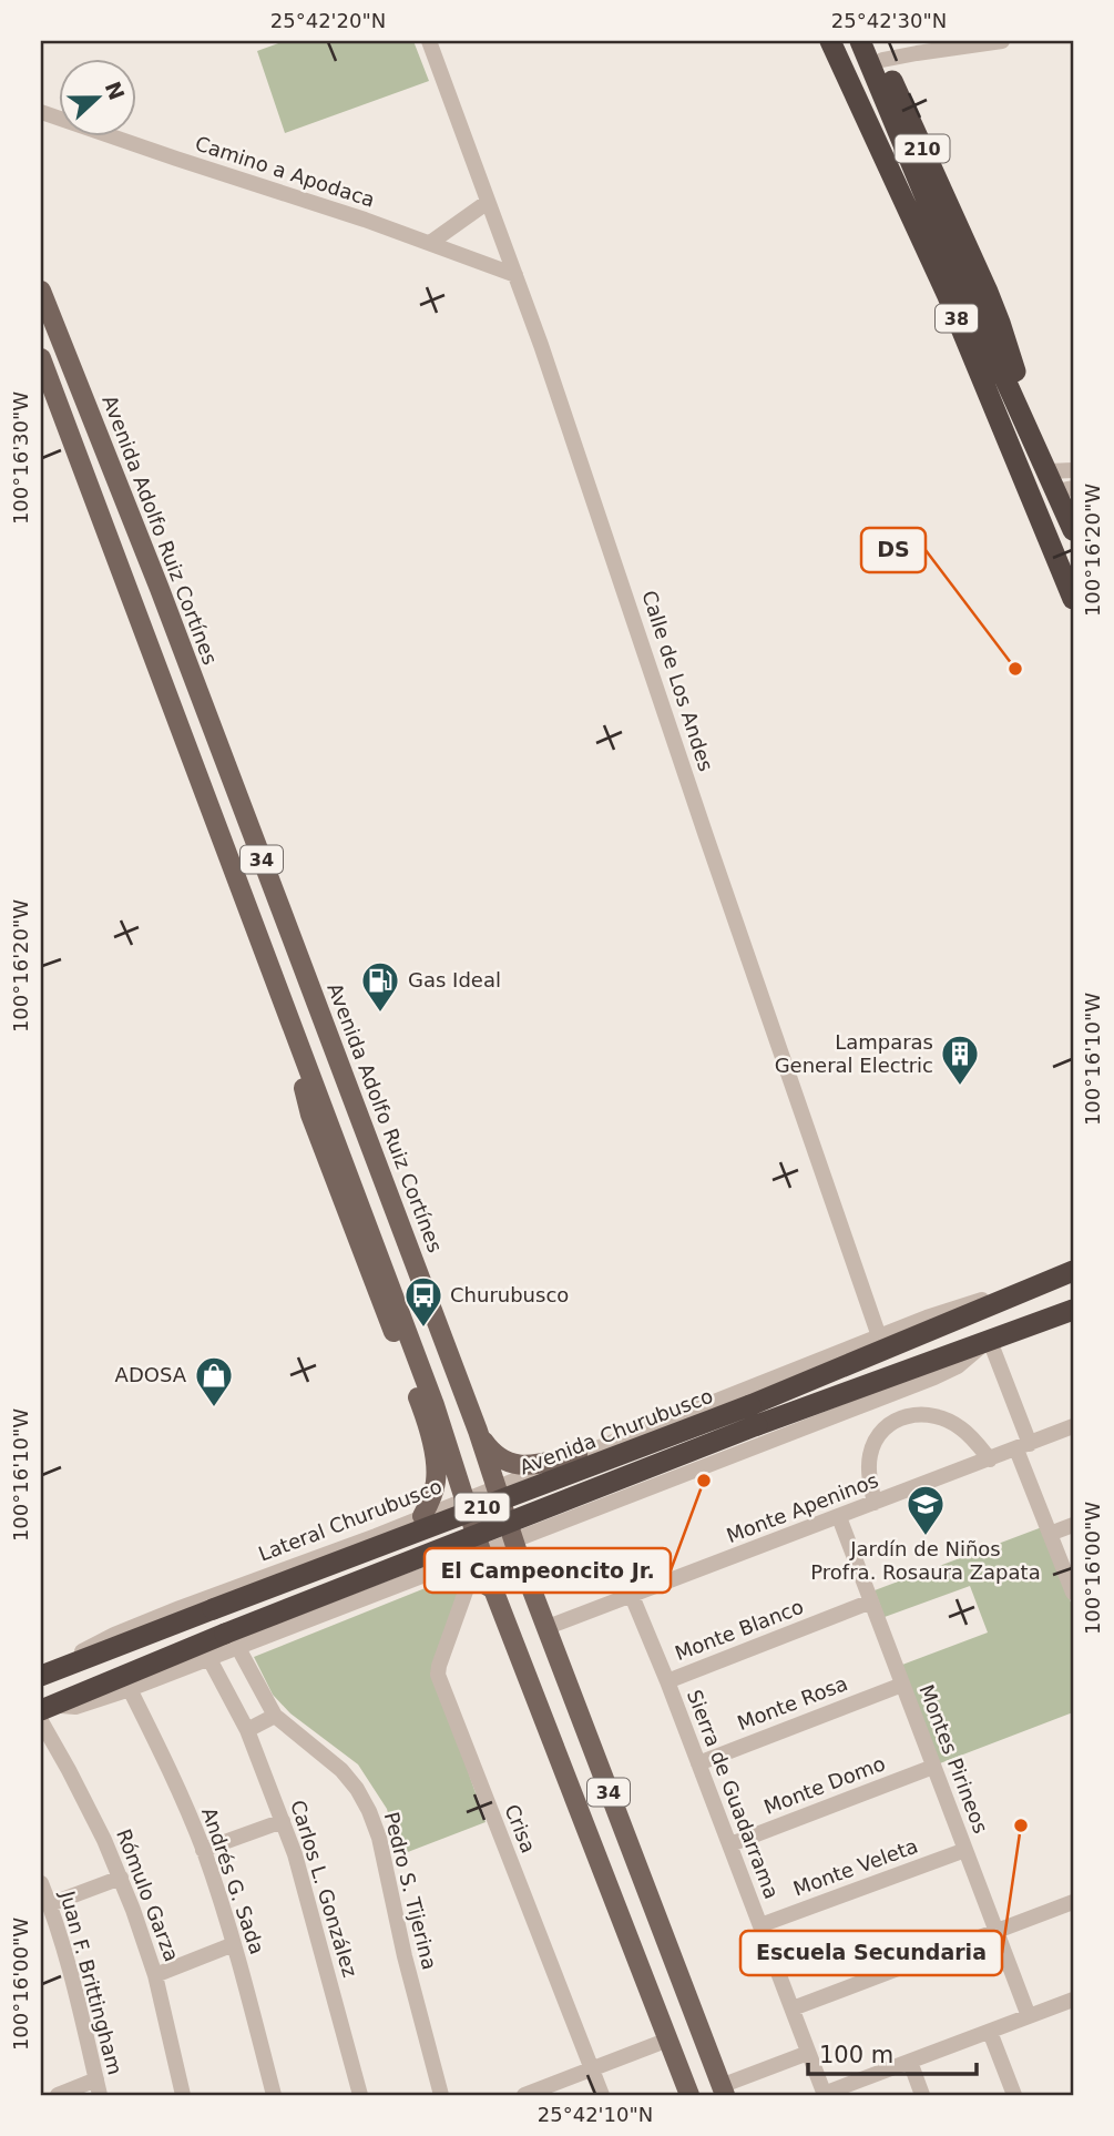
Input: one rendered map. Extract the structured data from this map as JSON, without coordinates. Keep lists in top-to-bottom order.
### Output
{
  "streets": {
    "highway": ["210", "38", "Avenida Churubusco"],
    "main road": ["Avenida Adolfo Ruiz Cortínes", "34"],
    "street": [
      "Camino a Apodaca",
      "Calle de Los Andes",
      "Monte Apeninos",
      "Lateral Churubusco",
      "Monte Blanco",
      "Monte Rosa",
      "Montes Pirineos",
      "Monte Domo",
      "Sierra de Guadarrama",
      "Crisa",
      "Monte Veleta",
      "Andrés G. Sada",
      "Carlos L. González",
      "Pedro S. Tijerina",
      "Rómulo Garza",
      "Juan F. Brittingham"
    ]
  },
  "crossings": [
    ["Camino a Apodaca", "Calle de Los Andes"],
    ["Avenida Adolfo Ruiz Cortínes", "Monte Apeninos"],
    ["Avenida Adolfo Ruiz Cortínes", "Lateral Churubusco"],
    ["Calle de Los Andes", "Lateral Churubusco"],
    ["34", "Lateral Churubusco"],
    ["Avenida Churubusco", "Lateral Churubusco"],
    ["Avenida Churubusco", "Pedro S. Tijerina"],
    ["Monte Apeninos", "Montes Pirineos"],
    ["Monte Apeninos", "Sierra de Guadarrama"],
    ["Monte Blanco", "Montes Pirineos"],
    ["Monte Blanco", "Sierra de Guadarrama"],
    ["Monte Rosa", "Montes Pirineos"],
    ["Monte Rosa", "Sierra de Guadarrama"],
    ["Montes Pirineos", "Monte Domo"],
    ["Montes Pirineos", "Monte Veleta"],
    ["Monte Domo", "Sierra de Guadarrama"],
    ["Sierra de Guadarrama", "Monte Veleta"]
  ],
  "places": {
    "other": ["DS", "El Campeoncito Jr.", "Escuela Secundaria"],
    "fuel station": ["Gas Ideal"],
    "building": ["Lamparas General Electric"],
    "bus stop": ["Churubusco"],
    "shop": ["ADOSA"],
    "school or university": ["Jardín de Niños Profra. Rosaura Zapata"]
  },
  "scale_bar": "100 m",
  "north": "right",
  "coordinates": [
    "25°42'20\"N",
    "25°42'30\"N",
    "100°16'30\"W",
    "100°16'20\"W",
    "100°16'10\"W",
    "100°16'00\"W",
    "25°42'10\"N"
  ]
}
